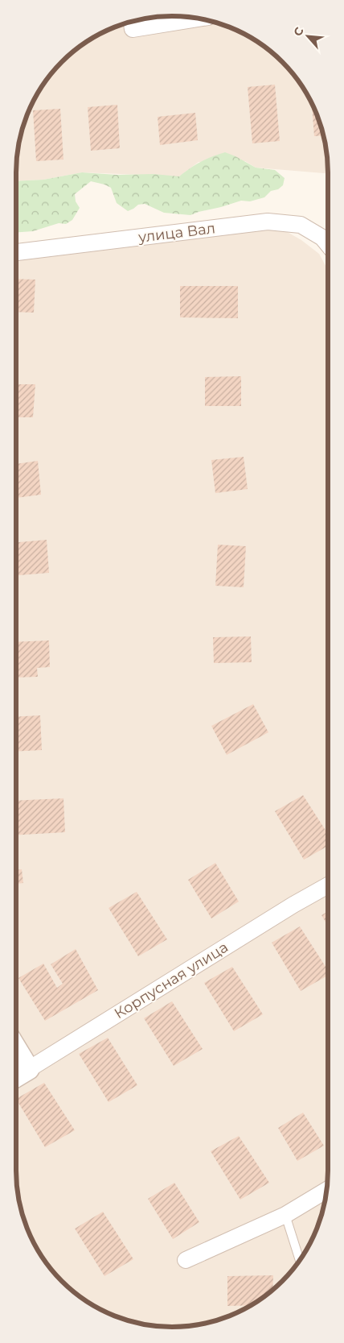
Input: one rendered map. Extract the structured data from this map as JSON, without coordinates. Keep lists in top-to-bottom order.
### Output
{
  "streets": {
    "street": ["улица Вал", "Корпусная улица"]
  },
  "north": "top left"
}
